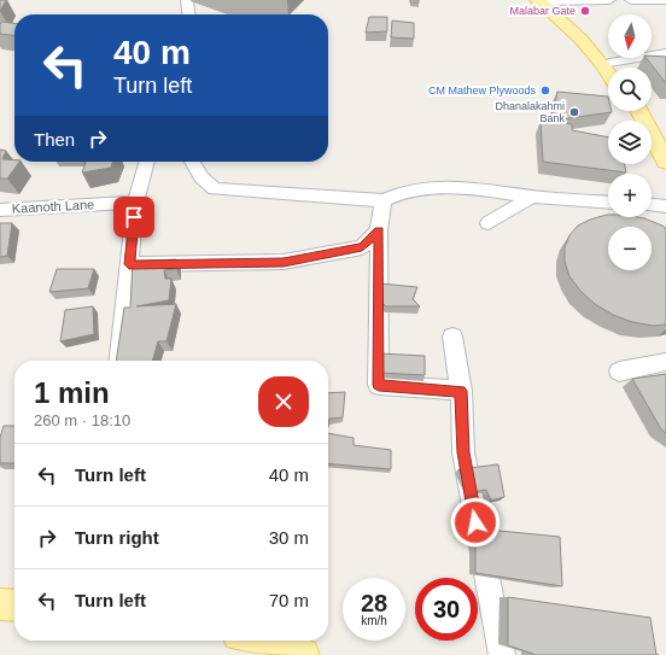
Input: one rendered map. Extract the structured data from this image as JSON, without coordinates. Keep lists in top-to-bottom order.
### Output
{
  "streets": {
    "street": ["Kaanoth Lane"]
  },
  "places": ["Malabar Gate", "CM Mathew Plywoods", "Dhanalakahmi Bank"],
  "north": "bottom",
  "page": {
    "map_buttons": ["+", "−"],
    "turn": ["40 m", "Turn left"],
    "then": "Then",
    "heading": ["1 min", "260 m · 18:10"],
    "list": [
      {
        "name": "Turn left",
        "value": "40 m"
      },
      {
        "name": "Turn right",
        "value": "30 m"
      },
      {
        "name": "Turn left",
        "value": "70 m"
      }
    ],
    "speed": "28 km/h",
    "limit": "30"
  }
}
